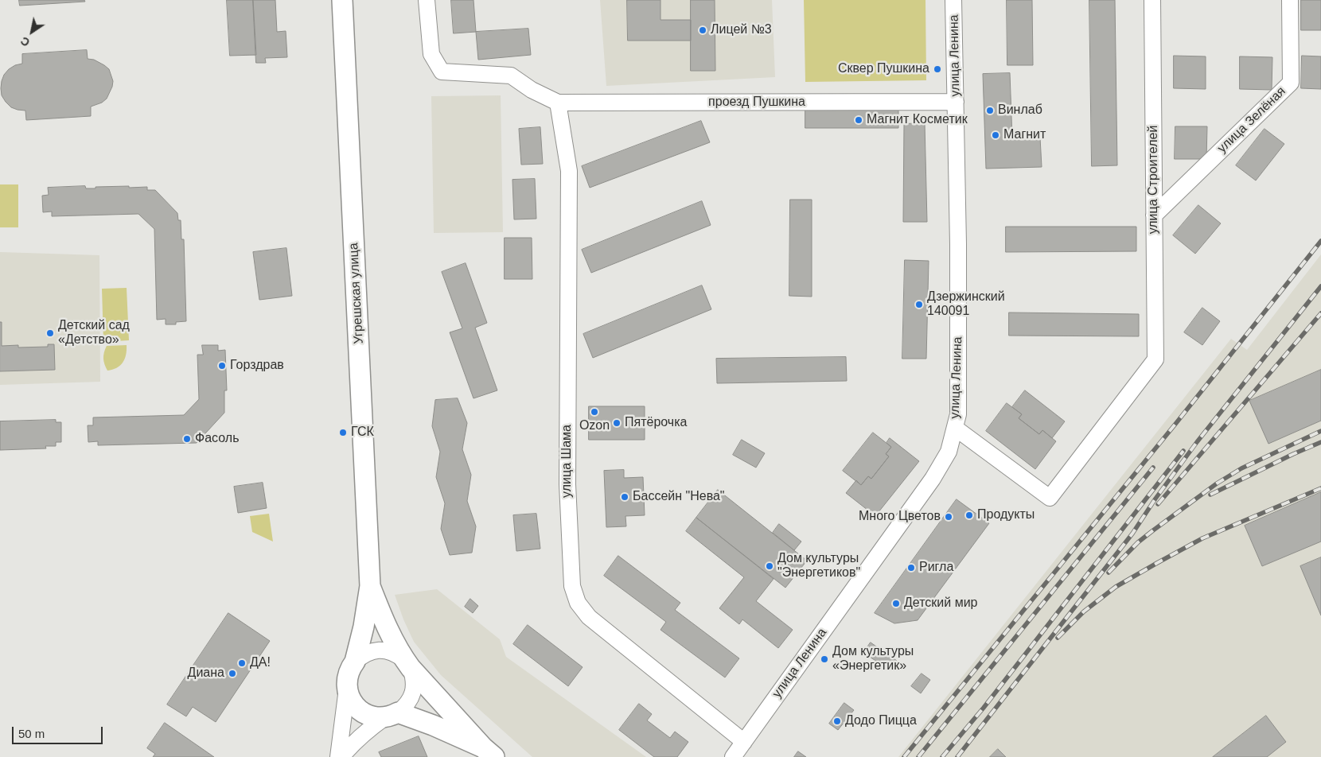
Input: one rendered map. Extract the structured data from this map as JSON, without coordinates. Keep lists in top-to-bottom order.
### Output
{
  "streets": {
    "main road": ["Угрешская улица"],
    "street": [
      "улица Ленина",
      "проезд Пушкина",
      "улица Зелёная",
      "улица Строителей",
      "улица Шама"
    ]
  },
  "crossings": [
    ["улица Ленина", "проезд Пушкина"],
    ["улица Ленина", "улица Строителей"],
    ["улица Ленина", "улица Шама"],
    ["проезд Пушкина", "улица Шама"],
    ["улица Зелёная", "улица Строителей"]
  ],
  "places": [
    "Лицей №3",
    "Сквер Пушкина",
    "Винлаб",
    "Магнит Косметик",
    "Магнит",
    "Дзержинский 140091",
    "Детский сад «Детство»",
    "Горздрав",
    "Ozon",
    "Пятёрочка",
    "ГСК",
    "Фасоль",
    "Бассейн \"Нева\"",
    "Продукты",
    "Много Цветов",
    "Дом культуры \"Энергетиков\"",
    "Ригла",
    "Детский мир",
    "Дом культуры «Энергетик»",
    "ДА!",
    "Диана",
    "Додо Пицца"
  ],
  "scale_bar": "50 m",
  "north": "bottom left"
}
